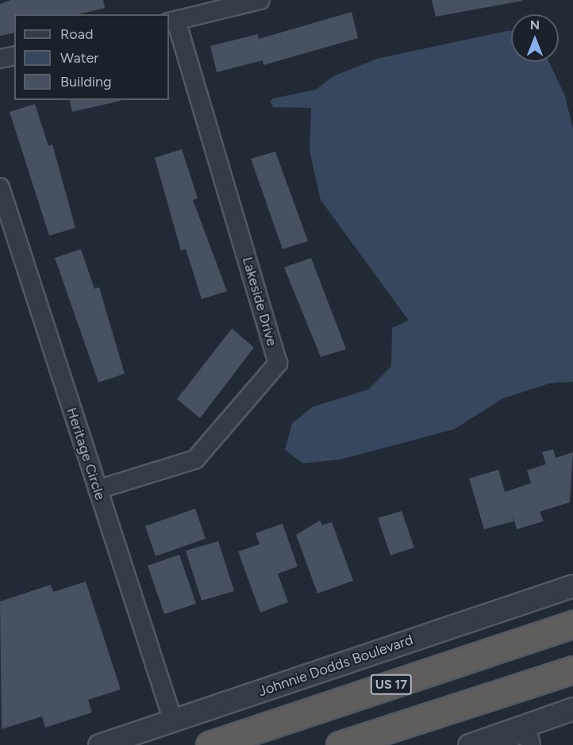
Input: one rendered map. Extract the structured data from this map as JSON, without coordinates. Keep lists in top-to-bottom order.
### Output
{
  "streets": {
    "highway": ["US 17"],
    "street": ["Lakeside Drive", "Heritage Circle", "Johnnie Dodds Boulevard"]
  },
  "crossings": [
    ["Lakeside Drive", "Heritage Circle"],
    ["Heritage Circle", "Johnnie Dodds Boulevard"]
  ],
  "legend": ["Road", "Water", "Building"],
  "north": "top"
}
